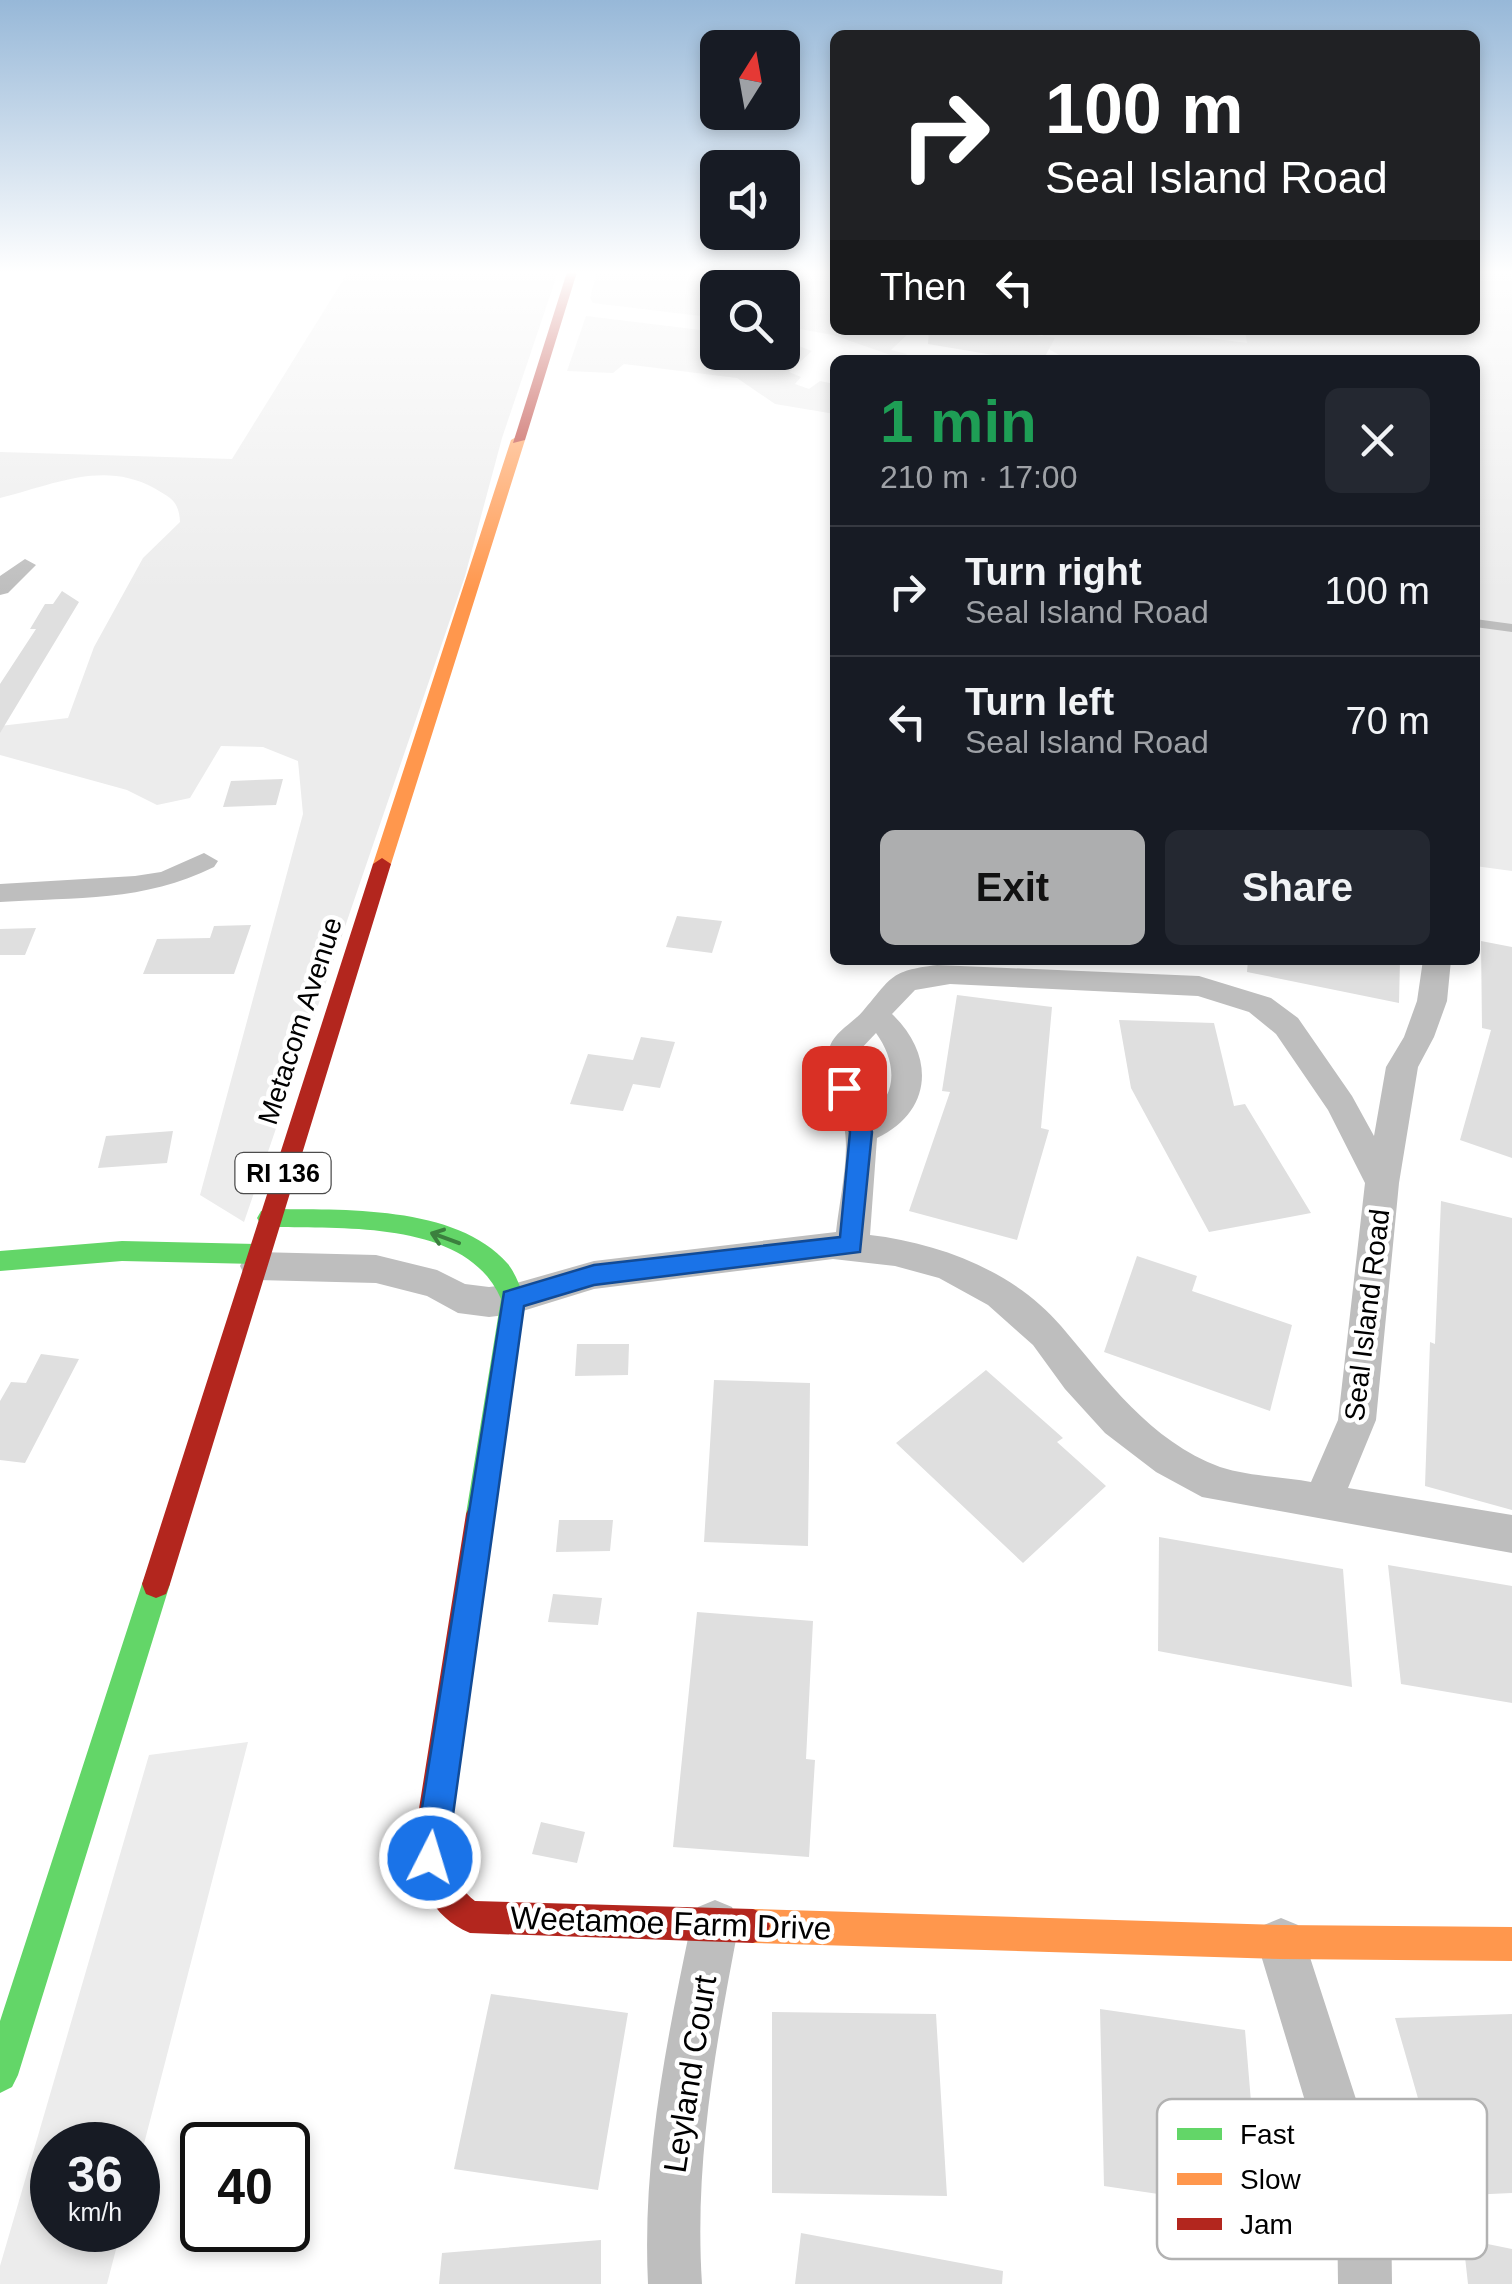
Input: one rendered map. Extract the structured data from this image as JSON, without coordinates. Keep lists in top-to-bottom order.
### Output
{
  "streets": {
    "main road": ["Metacom Avenue", "RI 136", "Weetamoe Farm Drive"],
    "street": ["Seal Island Road", "Leyland Court"]
  },
  "crossings": [
    ["Weetamoe Farm Drive", "Leyland Court"]
  ],
  "legend": ["Fast", "Slow", "Jam"],
  "north": "top",
  "page": {
    "turn": ["100 m", "Seal Island Road"],
    "then": "Then",
    "heading": ["1 min", "210 m · 17:00"],
    "list": [
      {
        "name": "Turn right",
        "note": "Seal Island Road",
        "value": "100 m"
      },
      {
        "name": "Turn left",
        "note": "Seal Island Road",
        "value": "70 m"
      }
    ],
    "buttons": ["Exit", "Share"],
    "speed": "36 km/h",
    "limit": "40"
  }
}
